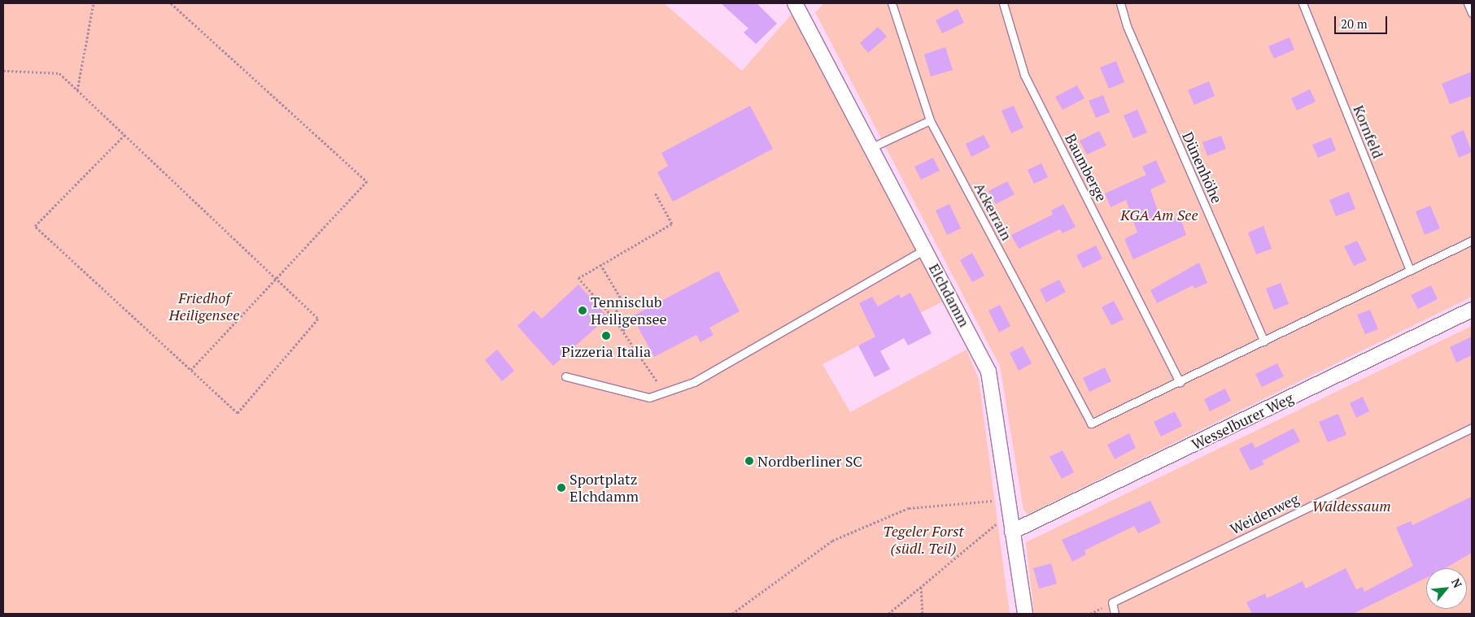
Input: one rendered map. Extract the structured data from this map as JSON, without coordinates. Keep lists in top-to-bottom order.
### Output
{
  "streets": {
    "street": ["Elchdamm", "Wesselburer Weg"],
    "lane": [
      "Kornfeld",
      "Baumberge",
      "Dünenhöhe",
      "Ackerrain",
      "Weidenweg"
    ]
  },
  "crossings": [
    ["Baumberge", "Ackerrain"],
    ["Elchdamm", "Wesselburer Weg"]
  ],
  "parks": [
    "KGA Am See",
    "Friedhof Heiligensee",
    "Waldessaum",
    "Tegeler Forst (südl. Teil)"
  ],
  "places": [
    "Tennisclub Heiligensee",
    "Pizzeria Italia",
    "Nordberliner SC",
    "Sportplatz Elchdamm"
  ],
  "scale_bar": "20 m",
  "north": "top right"
}
